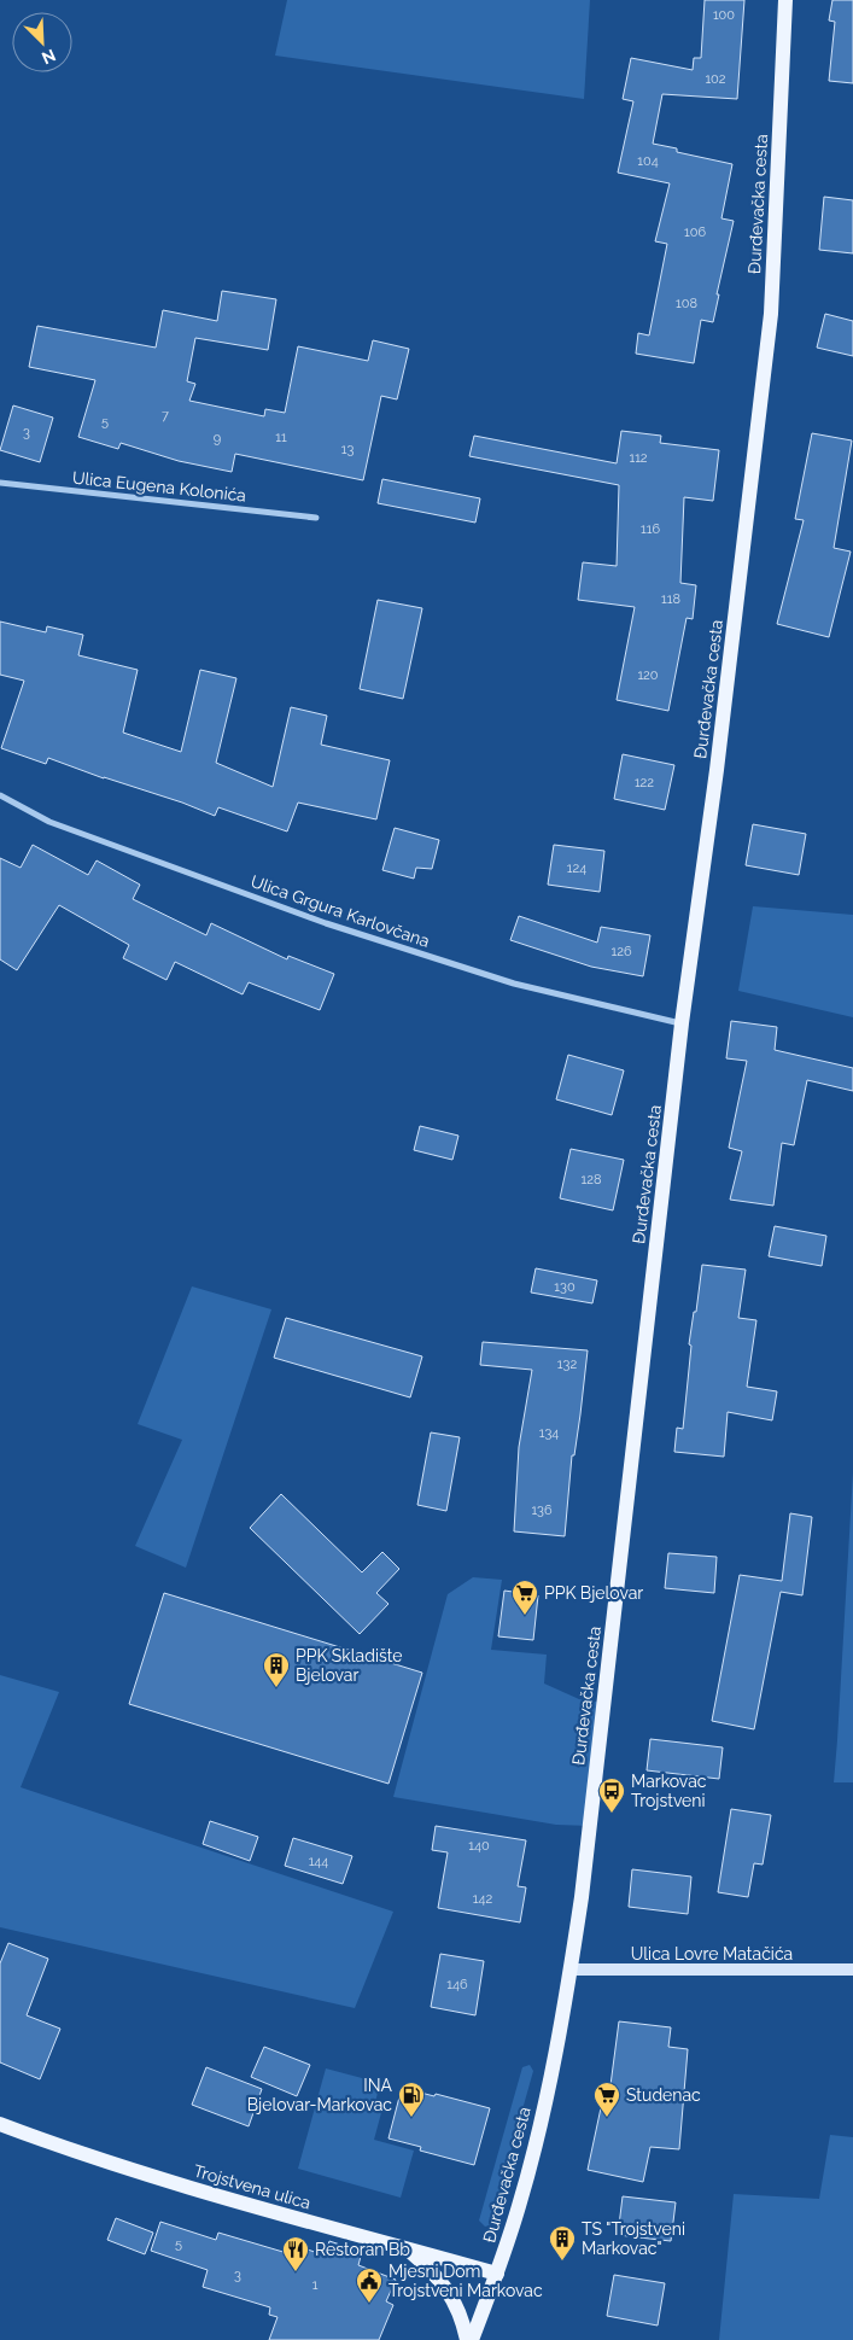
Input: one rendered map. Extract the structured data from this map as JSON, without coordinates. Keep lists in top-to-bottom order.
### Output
{
  "streets": {
    "main road": ["Đurđevačka cesta", "Ulica Lovre Matačića", "Trojstvena ulica"],
    "street": ["Ulica Eugena Kolonića", "Ulica Grgura Karlovčana"]
  },
  "crossings": [
    ["Đurđevačka cesta", "Ulica Grgura Karlovčana"],
    ["Đurđevačka cesta", "Ulica Lovre Matačića"],
    ["Đurđevačka cesta", "Trojstvena ulica"]
  ],
  "places": {
    "supermarket": ["PPK Bjelovar", "Studenac"],
    "building": ["PPK Skladište Bjelovar", "TS \"Trojstveni Markovac\""],
    "bus stop": ["Markovac Trojstveni"],
    "fuel station": ["INA Bjelovar-Markovac"],
    "restaurant": ["Restoran Bb"],
    "public building": ["Mjesni Dom Trojstveni Markovac"]
  },
  "house_numbers": [
    "100",
    "102",
    "104",
    "106",
    "108",
    "7",
    "5",
    "3",
    "11",
    "9",
    "13",
    "112",
    "116",
    "118",
    "120",
    "122",
    "124",
    "126",
    "128",
    "130",
    "132",
    "134",
    "136",
    "140",
    "144",
    "142",
    "146",
    "5",
    "3",
    "1"
  ],
  "north": "bottom right"
}
